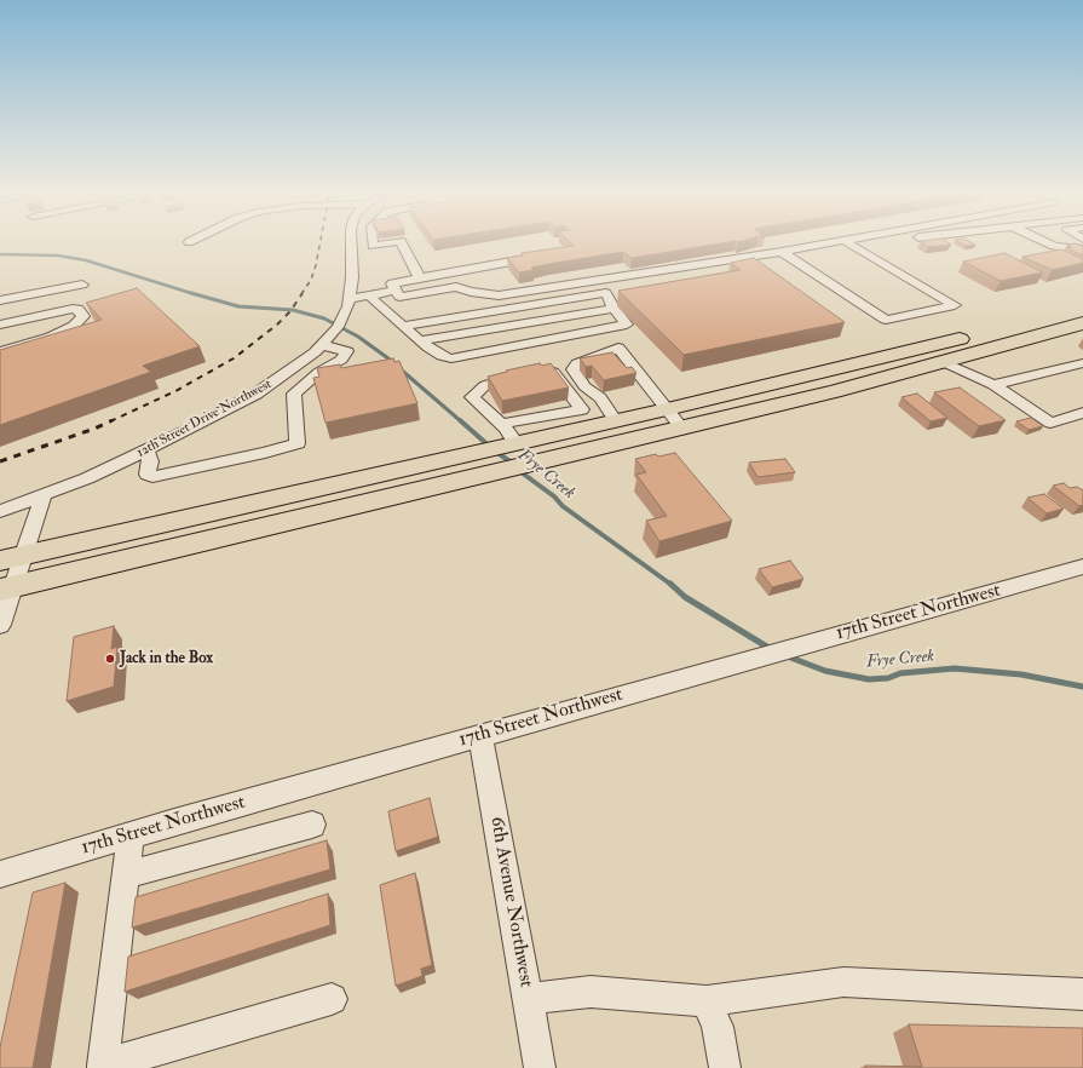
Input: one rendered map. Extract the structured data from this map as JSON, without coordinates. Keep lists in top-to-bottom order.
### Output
{
  "streets": {
    "street": ["12th Street Drive Northwest", "17th Street Northwest", "6th Avenue Northwest"]
  },
  "crossings": [
    ["17th Street Northwest", "6th Avenue Northwest"]
  ],
  "water": ["Frye Creek"],
  "places": ["Jack in the Box"]
}
